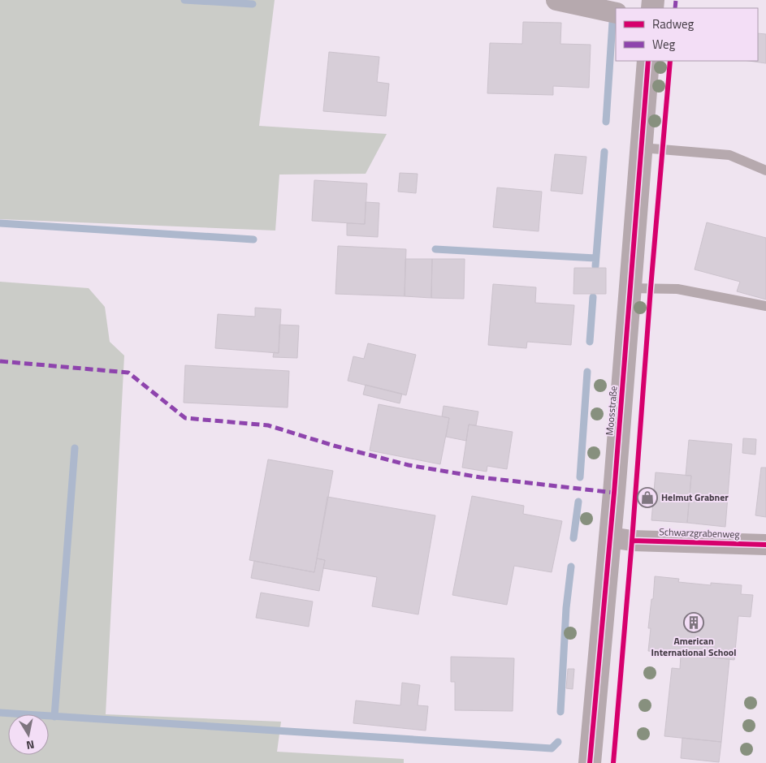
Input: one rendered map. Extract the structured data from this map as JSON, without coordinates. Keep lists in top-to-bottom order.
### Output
{
  "streets": {
    "street": ["Moosstraße", "Schwarzgrabenweg"]
  },
  "crossings": [
    ["Moosstraße", "Schwarzgrabenweg"]
  ],
  "places": {
    "shop": ["Helmut Grabner"],
    "building": ["American International School"]
  },
  "legend": ["Radweg", "Weg"],
  "north": "bottom"
}
